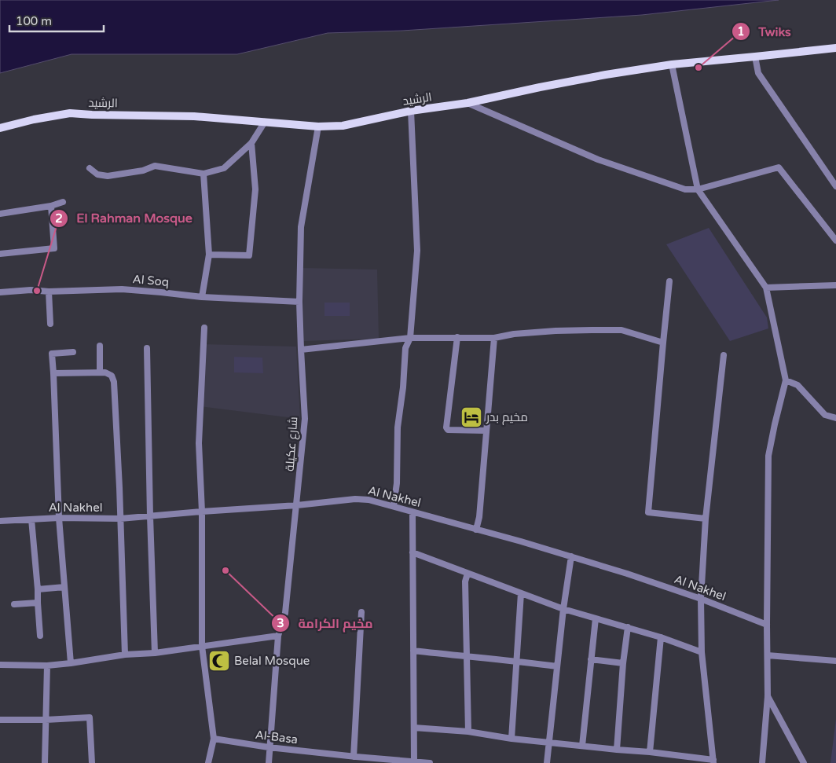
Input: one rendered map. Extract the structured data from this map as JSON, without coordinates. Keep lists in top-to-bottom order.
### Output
{
  "streets": {
    "main road": ["الرشيد"],
    "street": [
      "Al Soq",
      "شارع عكيلة",
      "Al Nakhel",
      "Al-Basa"
    ]
  },
  "crossings": [
    ["الرشيد", "شارع عكيلة"],
    ["Al Soq", "شارع عكيلة"],
    ["شارع عكيلة", "Al Nakhel"],
    ["شارع عكيلة", "Al-Basa"]
  ],
  "places": {
    "other": ["Twiks", "El Rahman Mosque", "مخيم الكرامة"],
    "hotel": ["مخيم بدر"],
    "mosque": ["Belal Mosque"]
  },
  "scale_bar": "100 m"
}
